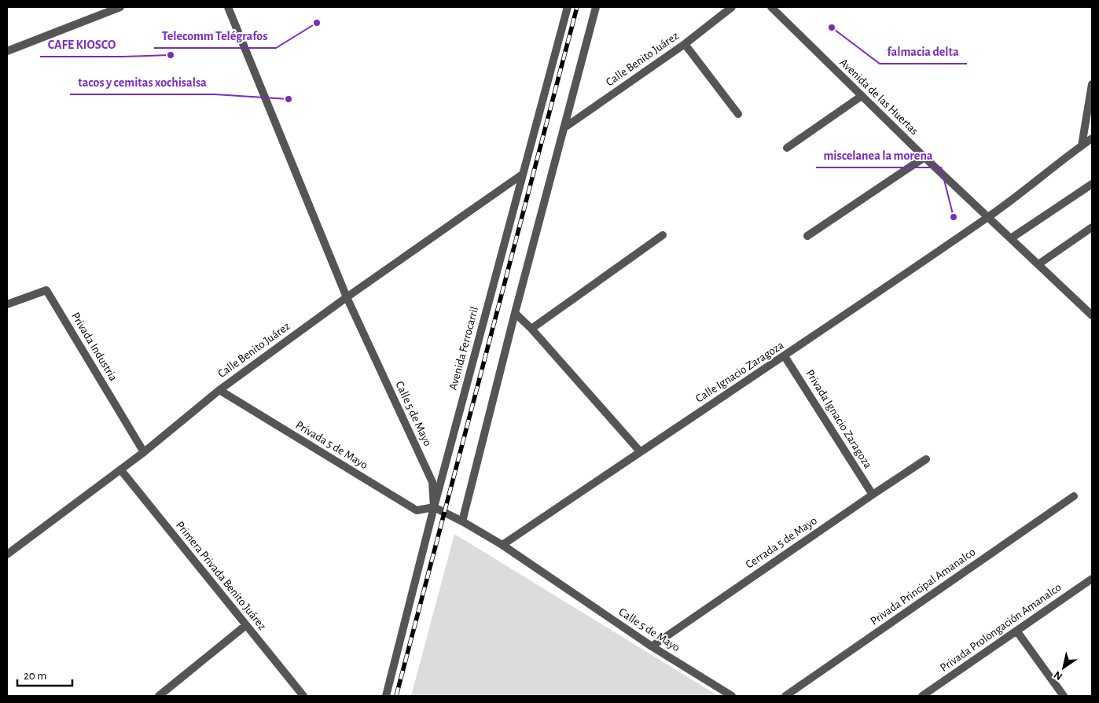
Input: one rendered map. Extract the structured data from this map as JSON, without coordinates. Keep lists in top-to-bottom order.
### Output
{
  "streets": {
    "street": [
      "Calle Benito Juárez",
      "Avenida de las Huertas",
      "Privada Industria",
      "Avenida Ferrocarril",
      "Calle Ignacio Zaragoza",
      "Calle 5 de Mayo",
      "Privada Ignacio Zaragoza",
      "Privada 5 de Mayo",
      "Cerrada 5 de Mayo",
      "Primera Privada Benito Juárez",
      "Privada Principal Amanalco",
      "Privada Prolongación Amanalco"
    ]
  },
  "crossings": [
    ["Calle Benito Juárez", "Privada Industria"],
    ["Calle Benito Juárez", "Avenida Ferrocarril"],
    ["Calle Benito Juárez", "Calle 5 de Mayo"],
    ["Calle Benito Juárez", "Privada 5 de Mayo"],
    ["Calle Benito Juárez", "Primera Privada Benito Juárez"],
    ["Avenida de las Huertas", "Calle Ignacio Zaragoza"],
    ["Avenida Ferrocarril", "Calle 5 de Mayo"],
    ["Avenida Ferrocarril", "Privada 5 de Mayo"],
    ["Calle Ignacio Zaragoza", "Calle 5 de Mayo"],
    ["Calle Ignacio Zaragoza", "Privada Ignacio Zaragoza"],
    ["Calle 5 de Mayo", "Privada 5 de Mayo"],
    ["Calle 5 de Mayo", "Cerrada 5 de Mayo"],
    ["Privada Ignacio Zaragoza", "Cerrada 5 de Mayo"]
  ],
  "places": [
    "Telecomm Telégrafos",
    "falmacia delta",
    "CAFE KIOSCO",
    "tacos y cemitas xochisalsa",
    "miscelanea la morena"
  ],
  "scale_bar": "20 m",
  "north": "bottom left"
}
